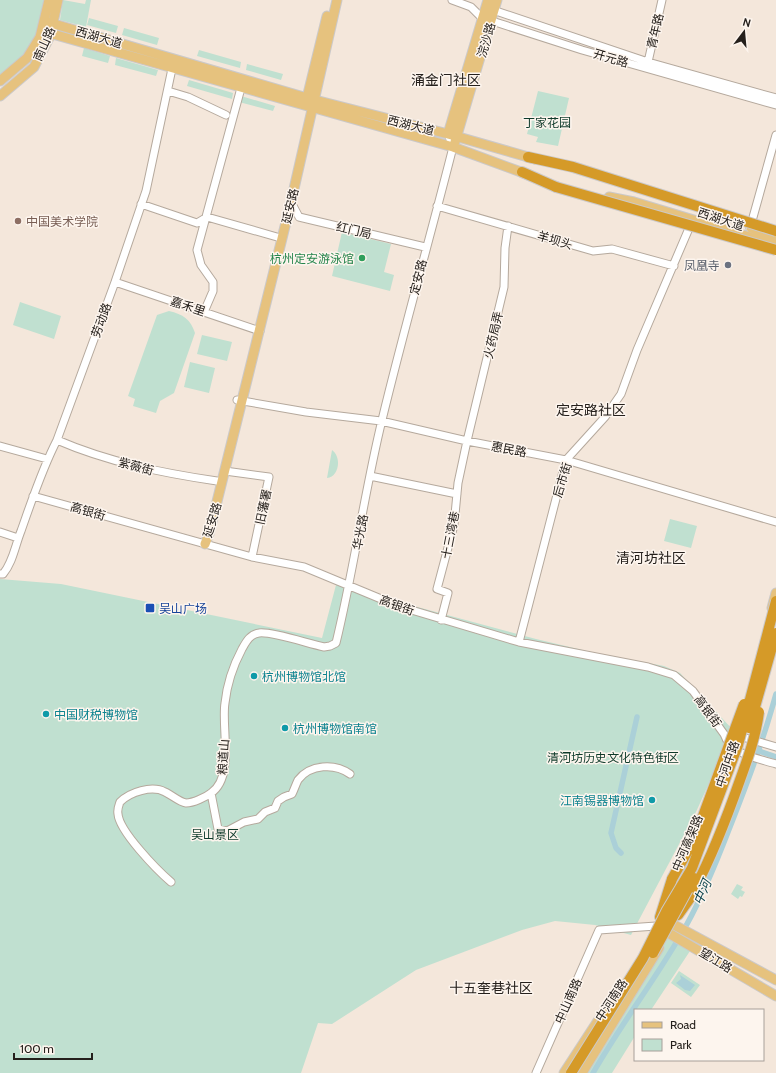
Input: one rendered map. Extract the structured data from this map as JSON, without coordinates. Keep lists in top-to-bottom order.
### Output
{
  "streets": {
    "highway": ["中河高架路"],
    "main road": [
      "西湖大道",
      "浣沙路",
      "南山路",
      "延安路",
      "中河中路",
      "望江路",
      "中河南路"
    ],
    "street": [
      "青年路",
      "开元路",
      "红门局",
      "羊坝头",
      "定安路",
      "嘉禾里",
      "劳动路",
      "火药局弄",
      "惠民路",
      "紫薇街",
      "后市街",
      "旧藩署",
      "高银街",
      "华光路",
      "十三湾巷",
      "粮道山",
      "中山南路"
    ]
  },
  "crossings": [
    ["青年路", "开元路"],
    ["西湖大道", "浣沙路"],
    ["西湖大道", "南山路"],
    ["西湖大道", "延安路"],
    ["西湖大道", "定安路"],
    ["西湖大道", "劳动路"],
    ["浣沙路", "开元路"],
    ["浣沙路", "定安路"],
    ["延安路", "红门局"],
    ["延安路", "嘉禾里"],
    ["延安路", "惠民路"],
    ["延安路", "紫薇街"],
    ["延安路", "旧藩署"],
    ["延安路", "高银街"],
    ["红门局", "定安路"],
    ["羊坝头", "定安路"],
    ["羊坝头", "火药局弄"],
    ["羊坝头", "后市街"],
    ["定安路", "惠民路"],
    ["定安路", "华光路"],
    ["嘉禾里", "劳动路"],
    ["劳动路", "紫薇街"],
    ["劳动路", "高银街"],
    ["火药局弄", "惠民路"],
    ["火药局弄", "十三湾巷"],
    ["惠民路", "后市街"],
    ["惠民路", "华光路"],
    ["惠民路", "十三湾巷"],
    ["后市街", "高银街"],
    ["旧藩署", "高银街"],
    ["高银街", "华光路"],
    ["高银街", "十三湾巷"],
    ["高银街", "中河中路"],
    ["华光路", "粮道山"],
    ["中河中路", "望江路"],
    ["中河中路", "中河南路"],
    ["中河中路", "中山南路"],
    ["望江路", "中河南路"],
    ["望江路", "中山南路"],
    ["中河南路", "中山南路"]
  ],
  "districts": [
    "涌金门社区",
    "定安路社区",
    "清河坊社区",
    "十五奎巷社区"
  ],
  "water": ["中河"],
  "parks": ["丁家花园", "清河坊历史文化特色街区", "吴山景区"],
  "places": {
    "other": [
      "中国美术学院",
      "杭州定安游泳馆",
      "凤凰寺",
      "杭州博物馆北馆",
      "中国财税博物馆",
      "杭州博物馆南馆",
      "江南锡器博物馆"
    ],
    "transit": ["吴山广场"]
  },
  "legend": ["Road", "Park"],
  "scale_bar": "100 m",
  "north": "top"
}
